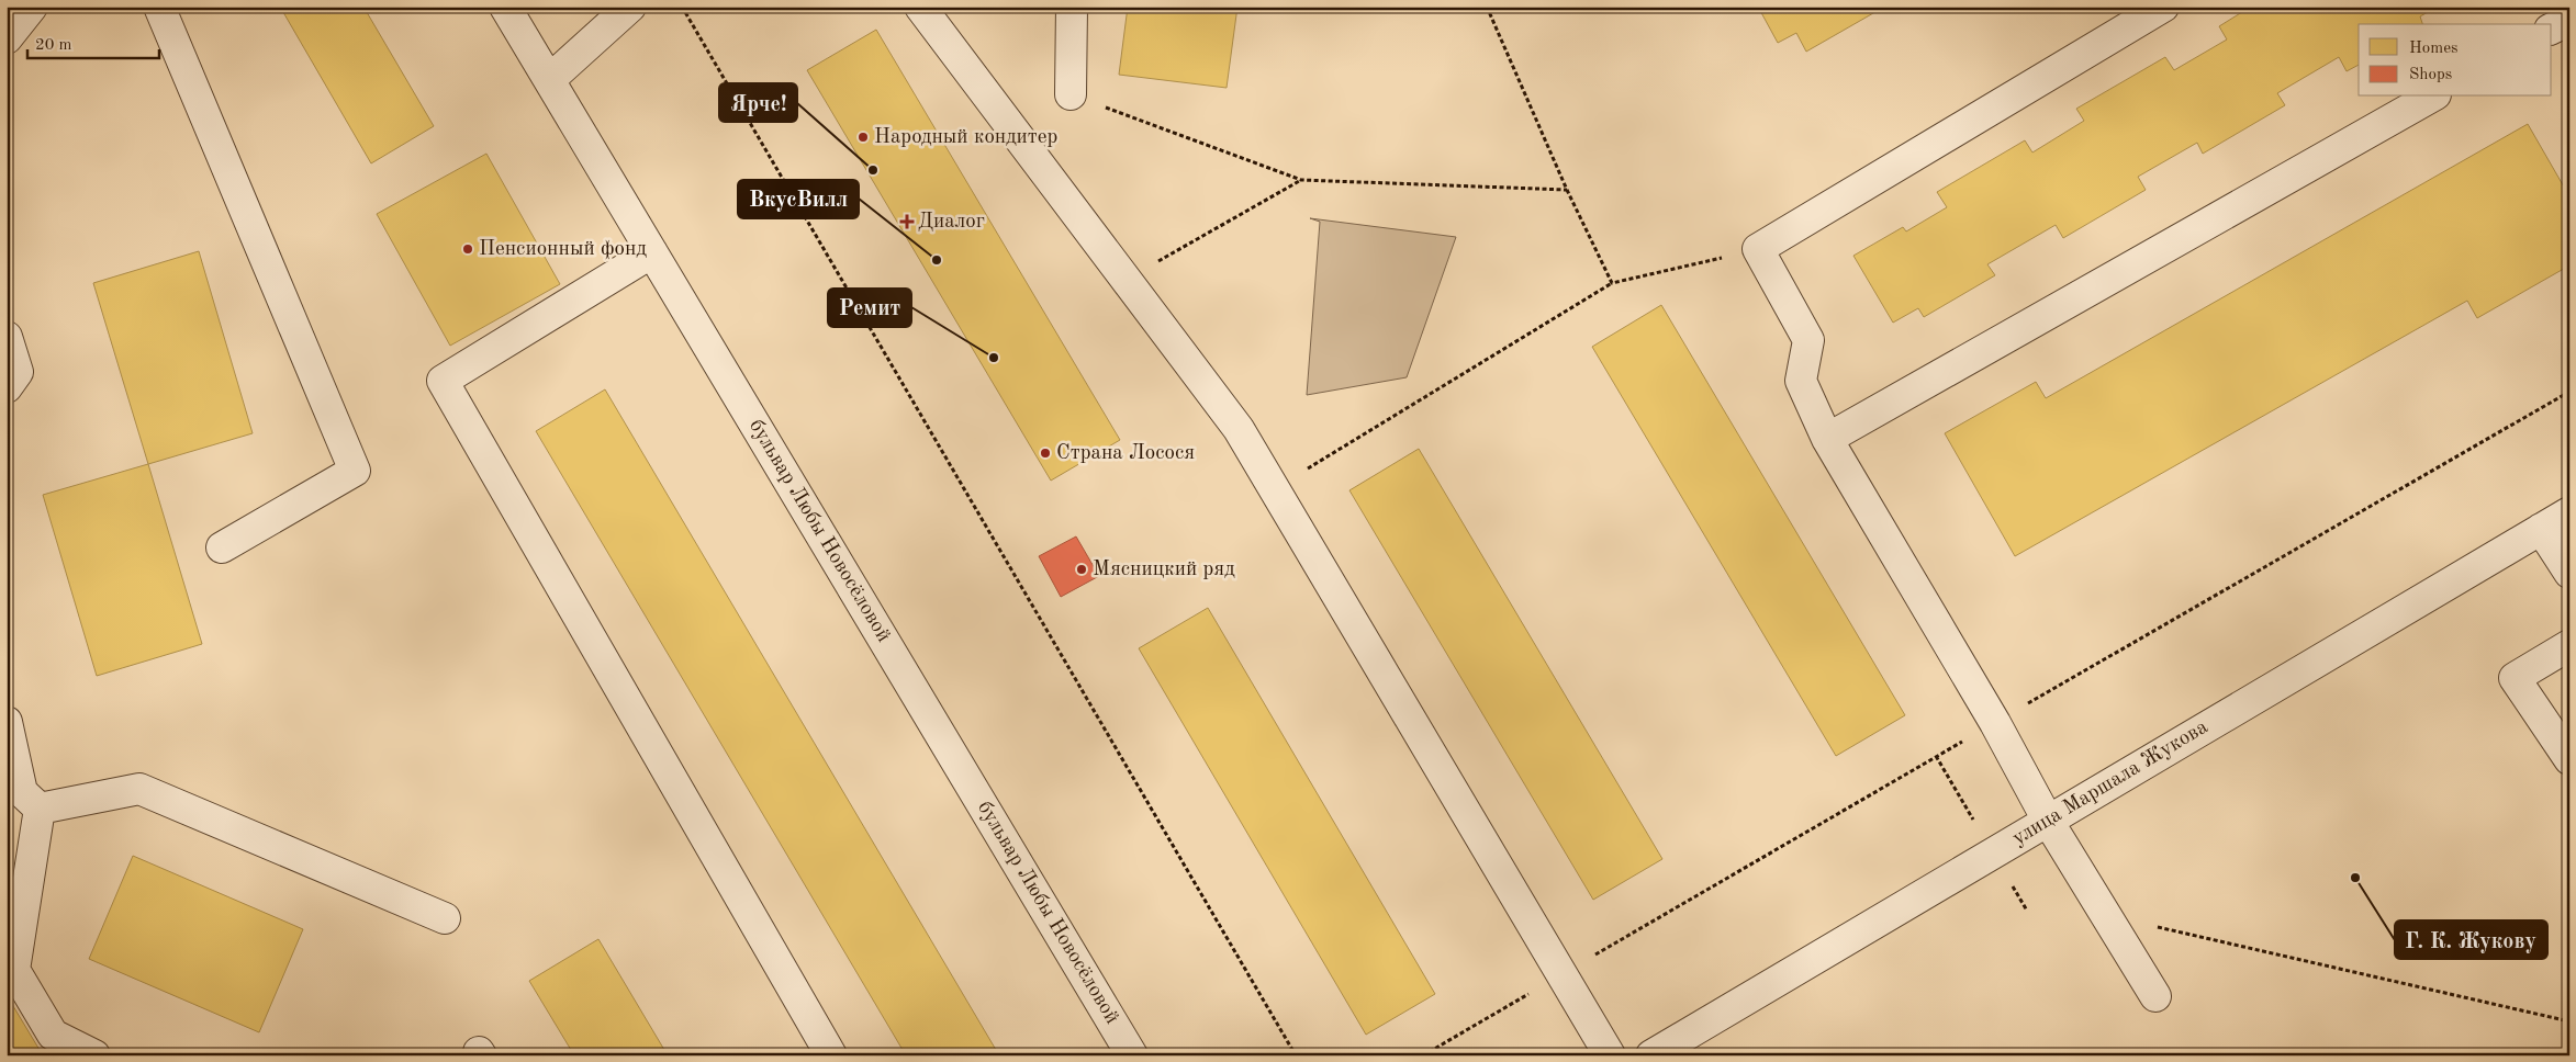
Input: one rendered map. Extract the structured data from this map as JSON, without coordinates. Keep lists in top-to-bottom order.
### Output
{
  "streets": {
    "street": ["бульвар Любы Новосёловой", "улица Маршала Жукова"]
  },
  "places": {
    "other": [
      "Народный кондитер",
      "Ярче!",
      "Пенсионный фонд",
      "ВкусВилл",
      "Ремит",
      "Страна Лосося",
      "Мясницкий ряд",
      "Г. К. Жукову"
    ],
    "health": ["Диалог"]
  },
  "legend": ["Homes", "Shops"],
  "scale_bar": "20 m"
}
